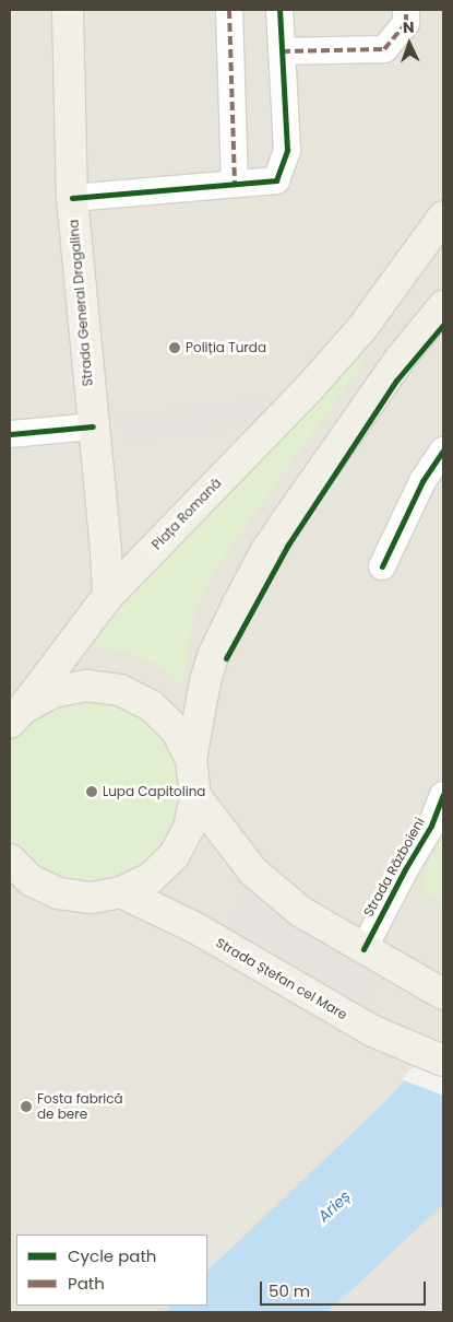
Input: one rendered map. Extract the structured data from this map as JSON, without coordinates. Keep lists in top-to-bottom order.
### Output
{
  "streets": {
    "main road": ["Strada General Dragalina", "Piața Romană", "Strada Ștefan cel Mare"],
    "street": ["Strada Războieni"]
  },
  "crossings": [
    ["Strada General Dragalina", "Piața Romană"],
    ["Piața Romană", "Strada Ștefan cel Mare"]
  ],
  "water": ["Arieș"],
  "places": ["Poliția Turda", "Lupa Capitolina", "Fosta fabrică de bere"],
  "legend": ["Cycle path", "Path"],
  "scale_bar": "50 m",
  "north": "top"
}
